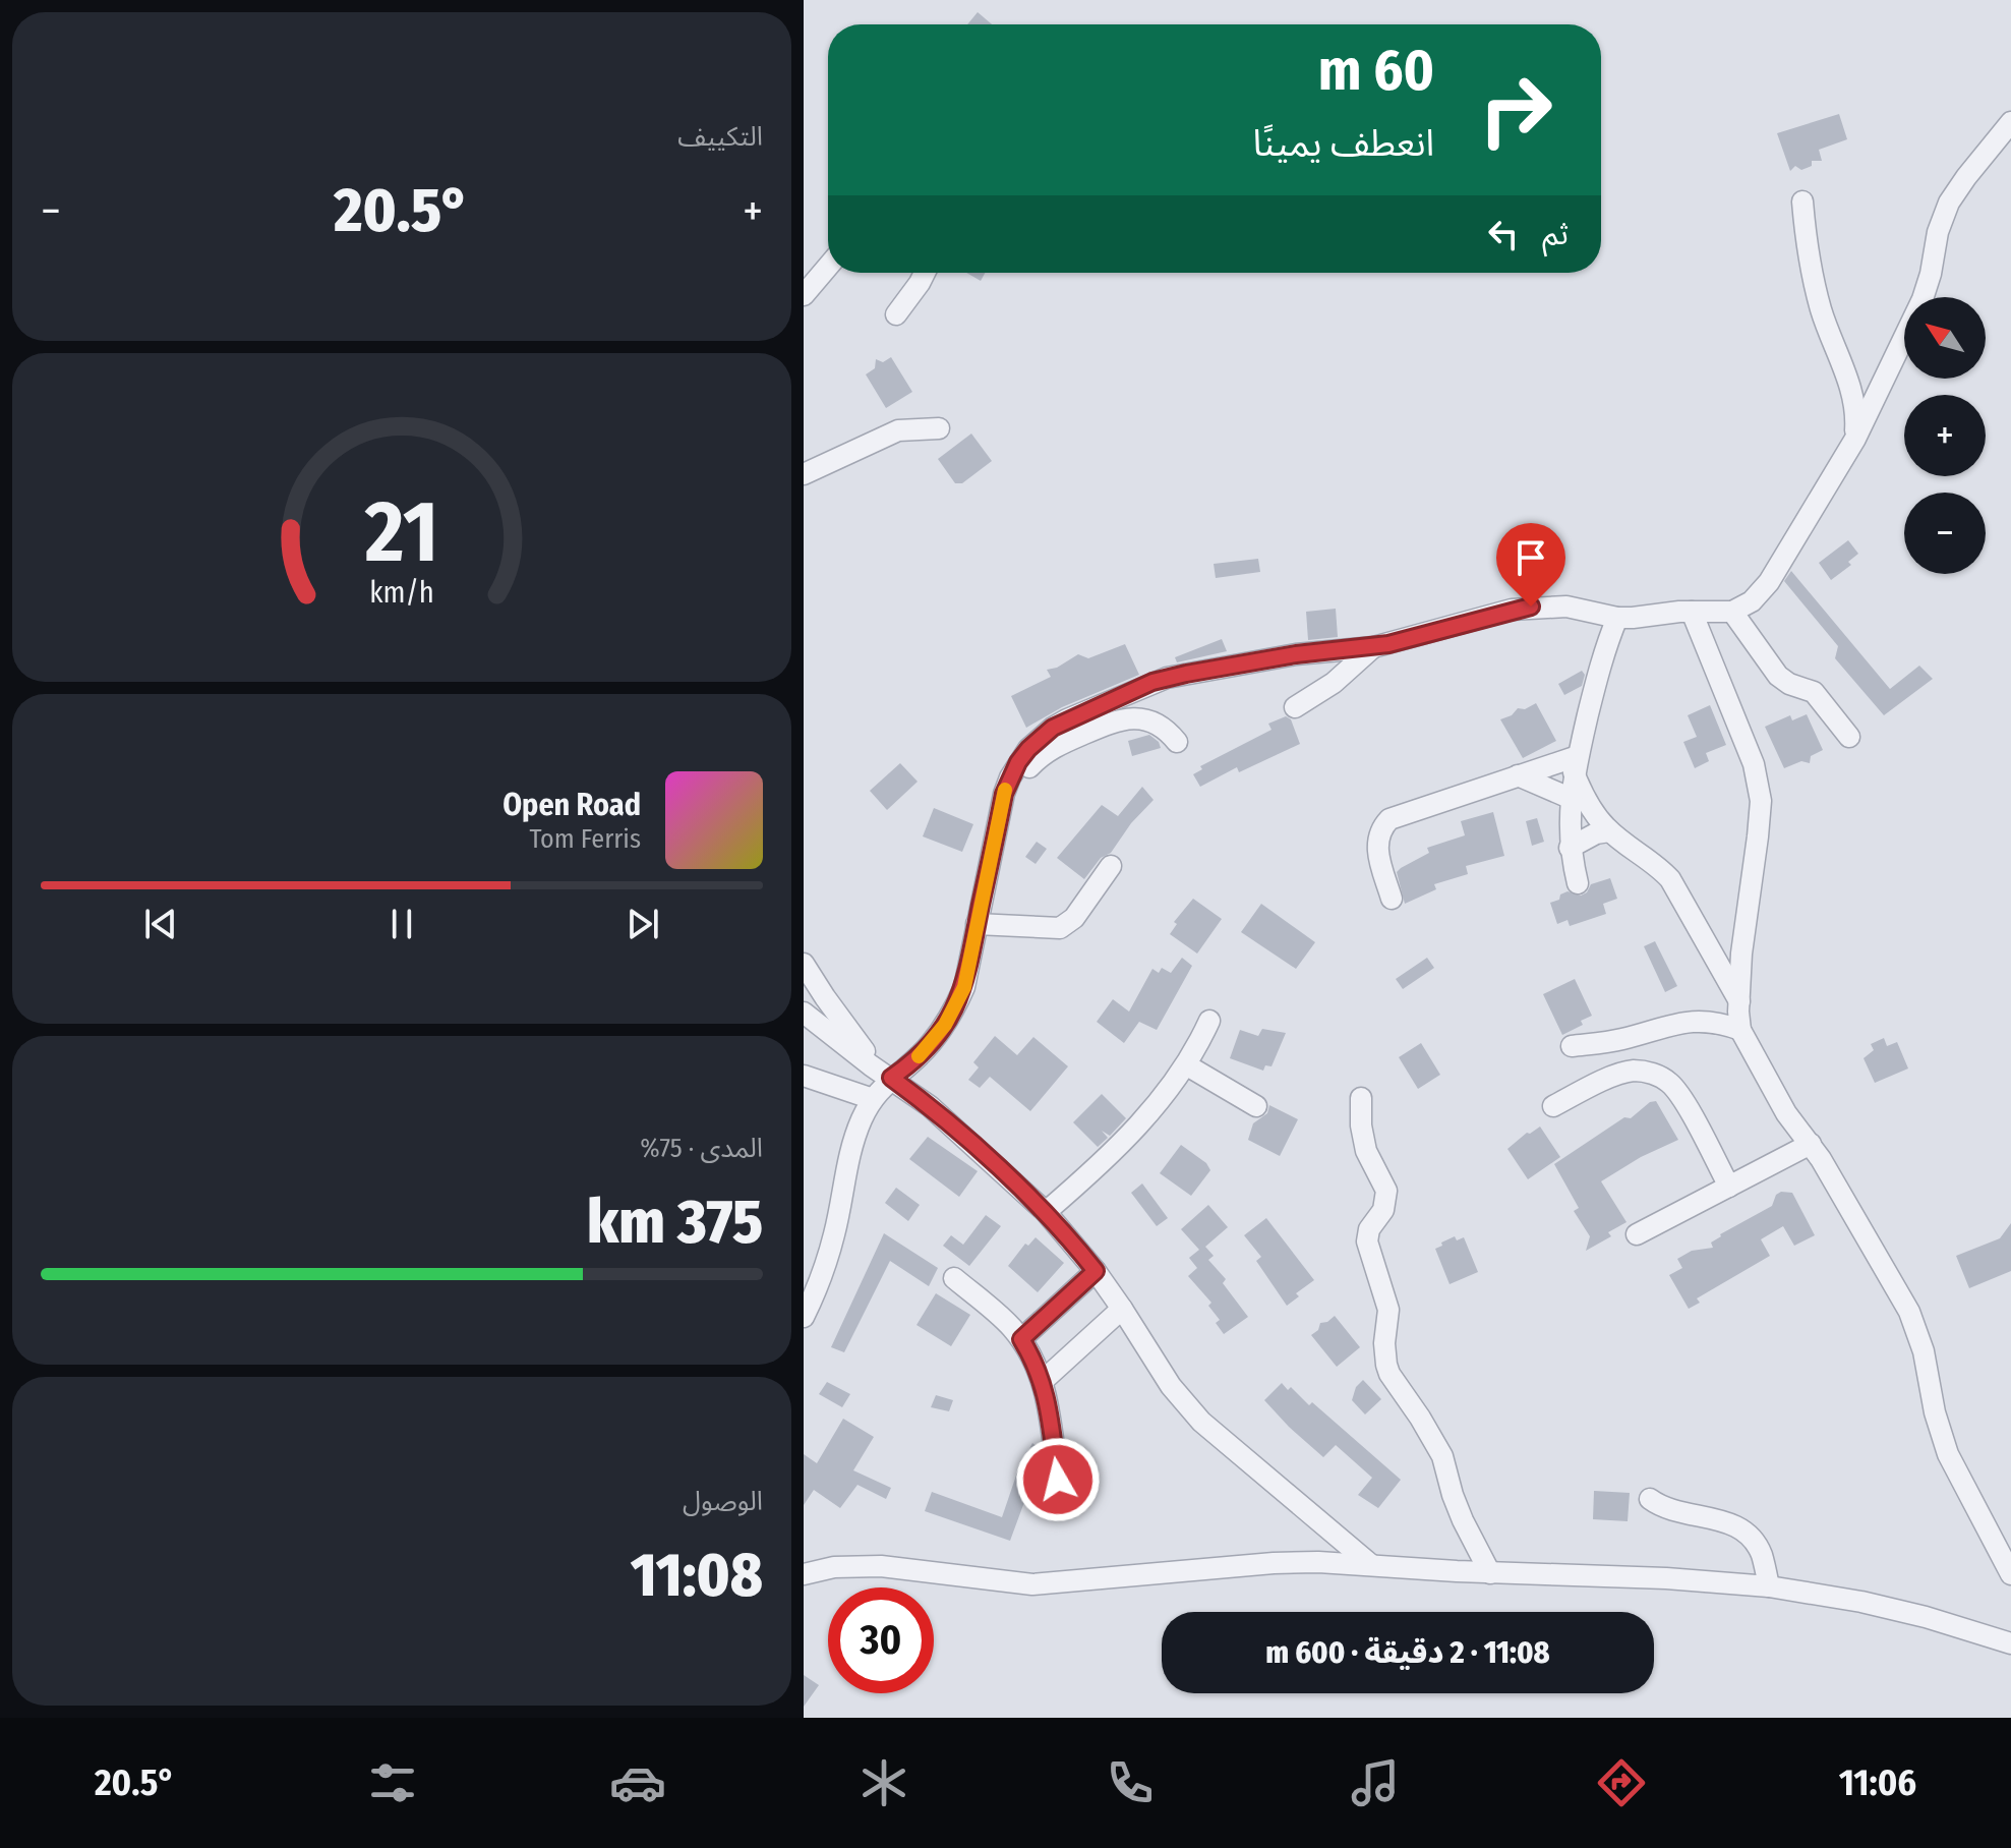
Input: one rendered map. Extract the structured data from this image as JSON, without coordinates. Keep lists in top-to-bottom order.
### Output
{
  "north": "top left",
  "page": {
    "tile": [
      "التكييف",
      ["المدى · 75%", "375 km"],
      ["الوصول", "11:08"]
    ],
    "turn": ["60 m", "انعطف يمينًا"],
    "heat": ["−", "20.5°", "+"],
    "then": "ثم",
    "map_buttons": ["+", "−"],
    "song": ["Open Road", "Tom Ferris"],
    "limit": "30",
    "trip": "11:08 · 2 دقيقة · 600 m",
    "tabs": ["11:06", "20.5°"],
    "gauge": ["21", "km/h"]
  }
}
